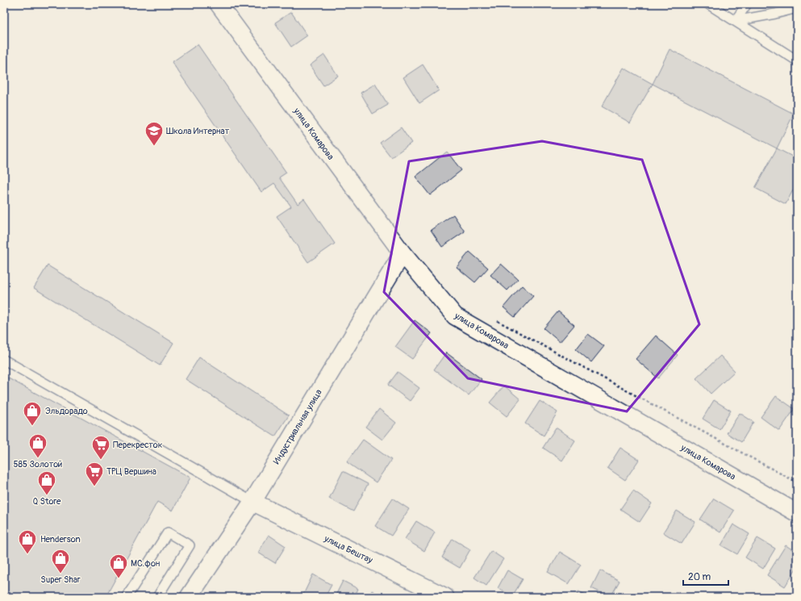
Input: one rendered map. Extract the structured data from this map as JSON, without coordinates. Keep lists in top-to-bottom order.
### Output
{
  "streets": {
    "street": ["улица Комарова", "Индустриальная улица", "улица Бештау"]
  },
  "crossings": [
    ["улица Комарова", "Индустриальная улица"],
    ["Индустриальная улица", "улица Бештау"]
  ],
  "places": {
    "school or university": ["Школа Интернат"],
    "shop": [
      "Эльдорадо",
      "585 Золотой",
      "Q Store",
      "Henderson",
      "Super Shar",
      "МС.фон"
    ],
    "supermarket": ["Перекресток", "ТРЦ Вершина"]
  },
  "scale_bar": "20 m"
}
